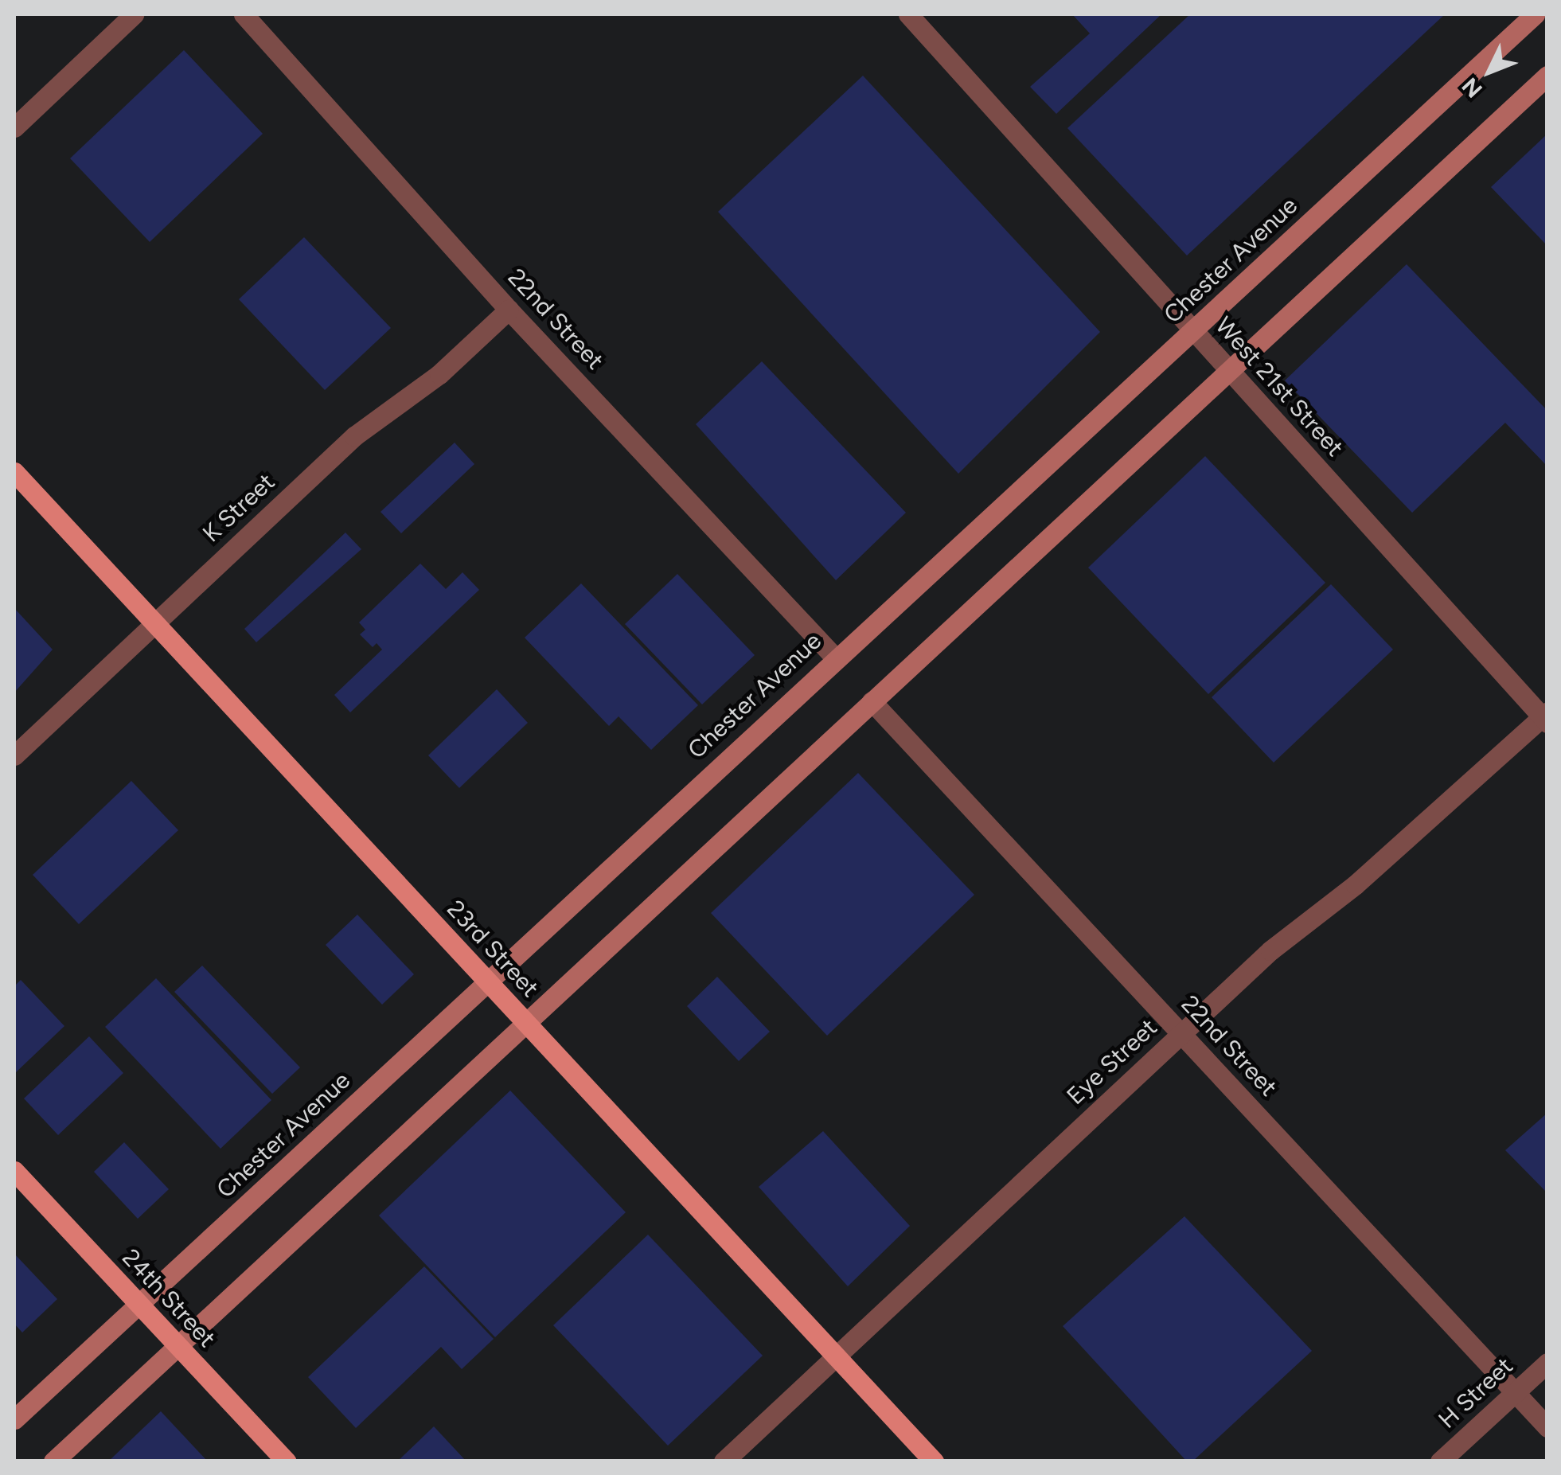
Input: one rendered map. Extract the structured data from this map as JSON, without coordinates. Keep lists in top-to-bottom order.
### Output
{
  "streets": {
    "main road": ["Chester Avenue", "23rd Street", "24th Street"],
    "street": [
      "22nd Street",
      "West 21st Street",
      "K Street",
      "Eye Street",
      "H Street"
    ]
  },
  "crossings": [
    ["Chester Avenue", "22nd Street"],
    ["Chester Avenue", "West 21st Street"],
    ["Chester Avenue", "23rd Street"],
    ["Chester Avenue", "24th Street"],
    ["22nd Street", "K Street"],
    ["22nd Street", "Eye Street"],
    ["22nd Street", "H Street"],
    ["West 21st Street", "Eye Street"],
    ["K Street", "23rd Street"],
    ["23rd Street", "Eye Street"]
  ],
  "north": "bottom left"
}
